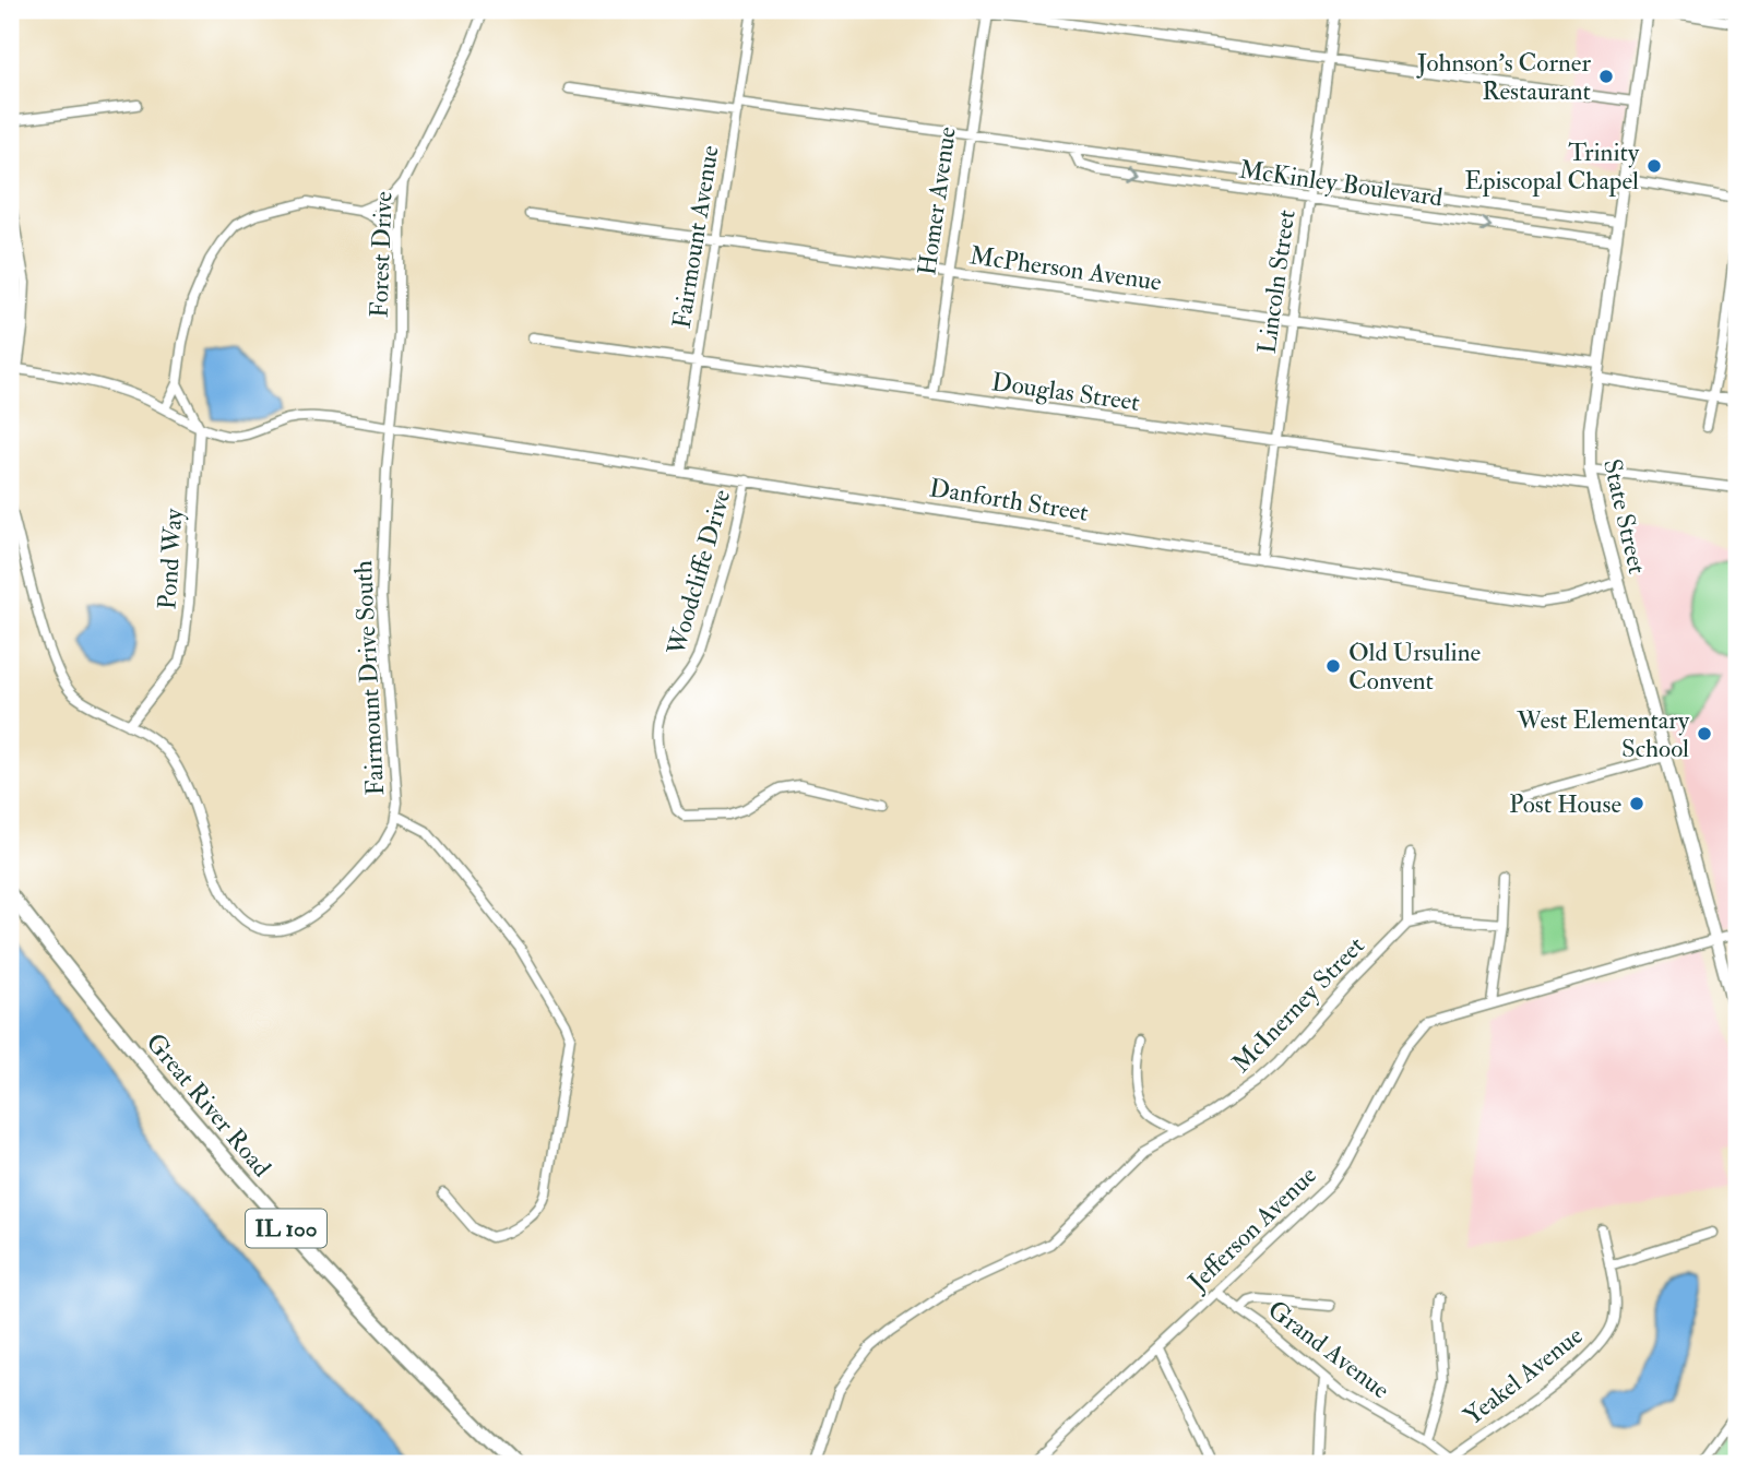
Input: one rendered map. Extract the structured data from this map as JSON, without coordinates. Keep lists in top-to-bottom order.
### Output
{
  "streets": {
    "main road": ["Great River Road", "IL 100"],
    "street": [
      "McKinley Boulevard",
      "Homer Avenue",
      "Fairmount Avenue",
      "Forest Drive",
      "McPherson Avenue",
      "Lincoln Street",
      "Douglas Street",
      "Danforth Street",
      "State Street",
      "Pond Way",
      "Woodcliffe Drive",
      "Fairmount Drive South",
      "McInerney Street",
      "Jefferson Avenue",
      "Grand Avenue",
      "Yeakel Avenue"
    ]
  },
  "crossings": [
    ["McKinley Boulevard", "Homer Avenue"],
    ["McKinley Boulevard", "Fairmount Avenue"],
    ["McKinley Boulevard", "Lincoln Street"],
    ["McKinley Boulevard", "State Street"],
    ["Homer Avenue", "McPherson Avenue"],
    ["Homer Avenue", "Douglas Street"],
    ["Fairmount Avenue", "McPherson Avenue"],
    ["Fairmount Avenue", "Douglas Street"],
    ["Fairmount Avenue", "Danforth Street"],
    ["Forest Drive", "Danforth Street"],
    ["Forest Drive", "Pond Way"],
    ["Forest Drive", "Fairmount Drive South"],
    ["McPherson Avenue", "Lincoln Street"],
    ["McPherson Avenue", "State Street"],
    ["Lincoln Street", "Douglas Street"],
    ["Lincoln Street", "Danforth Street"],
    ["Douglas Street", "State Street"],
    ["Danforth Street", "State Street"],
    ["Danforth Street", "Pond Way"],
    ["Danforth Street", "Woodcliffe Drive"],
    ["Danforth Street", "Fairmount Drive South"],
    ["State Street", "Jefferson Avenue"],
    ["Pond Way", "Fairmount Drive South"],
    ["Jefferson Avenue", "Grand Avenue"],
    ["Grand Avenue", "Yeakel Avenue"]
  ],
  "places": [
    "Johnson's Corner Restaurant",
    "Trinity Episcopal Chapel",
    "Old Ursuline Convent",
    "West Elementary School",
    "Post House"
  ]
}
